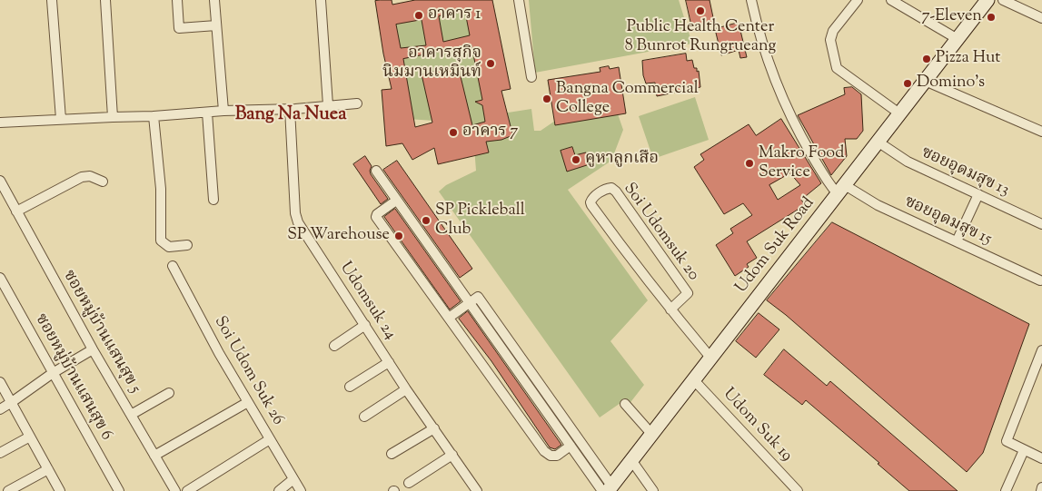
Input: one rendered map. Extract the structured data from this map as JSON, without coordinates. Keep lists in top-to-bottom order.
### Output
{
  "streets": {
    "main road": ["Udom Suk Road"],
    "street": [
      "ซอยอุดมสุข 13",
      "ซอยอุดมสุข 15",
      "Soi Udomsuk 20",
      "Udomsuk 24",
      "ซอยหมู่บ้านแสนสุข 5",
      "Soi Udom Suk 26",
      "ซอยหมู่บ้านแสนสุข 6",
      "Udom Suk 19"
    ]
  },
  "crossings": [
    ["ซอยอุดมสุข 13", "Udom Suk Road"],
    ["ซอยอุดมสุข 15", "Udom Suk Road"],
    ["Soi Udomsuk 20", "Udom Suk Road"],
    ["Udom Suk Road", "Udom Suk 19"]
  ],
  "districts": ["Bang Na Nuea"],
  "places": [
    "Public Health Center 8 Bunrot Rungrueang",
    "อาคาร 1",
    "7-Eleven",
    "Pizza Hut",
    "อาคารสุกิจ นิมมานเหมินท์",
    "Domino's",
    "Bangna Commercial College",
    "อาคาร 7",
    "คูหาลูกเสือ",
    "Makro Food Service",
    "SP Pickleball Club",
    "SP Warehouse"
  ]
}
